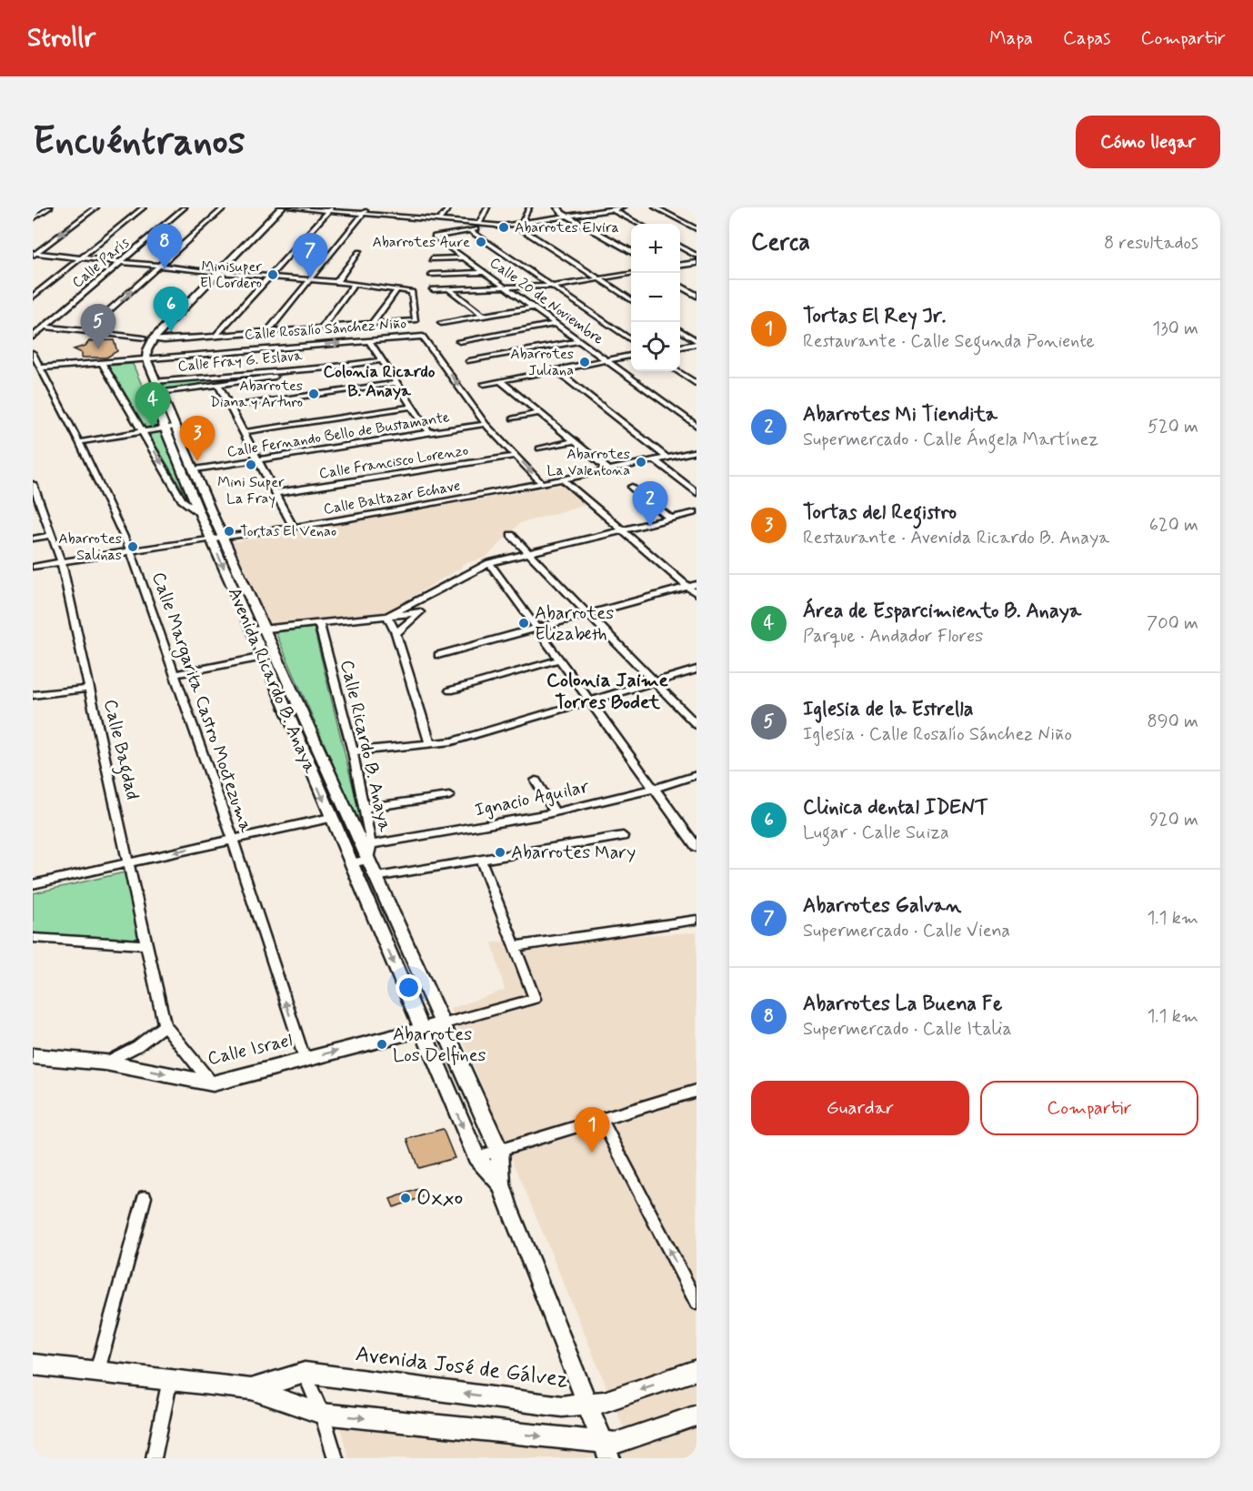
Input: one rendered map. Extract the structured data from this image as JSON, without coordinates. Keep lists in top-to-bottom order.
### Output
{
  "streets": {
    "main road": ["Avenida Ricardo B. Anaya", "Calle Israel", "Avenida José de Gálvez"],
    "street": [
      "Calle París",
      "Calle 20 de Noviembre",
      "Calle Rosalío Sánchez Niño",
      "Calle Fray G. Eslava",
      "Calle Fernando Bello de Bustamante",
      "Calle Francisco Lorenzo",
      "Calle Baltazar Echave",
      "Calle Margarita Castro Moctezuma",
      "Calle Ricardo B. Anaya",
      "Calle Bagdad",
      "Ignacio Aguilar"
    ]
  },
  "crossings": [
    ["Calle Rosalío Sánchez Niño", "Calle Fernando Bello de Bustamante"],
    ["Calle Rosalío Sánchez Niño", "Calle Francisco Lorenzo"],
    ["Calle Rosalío Sánchez Niño", "Calle Baltazar Echave"],
    ["Calle Rosalío Sánchez Niño", "Avenida Ricardo B. Anaya"],
    ["Calle Rosalío Sánchez Niño", "Calle Margarita Castro Moctezuma"],
    ["Calle Fray G. Eslava", "Avenida Ricardo B. Anaya"],
    ["Calle Fernando Bello de Bustamante", "Avenida Ricardo B. Anaya"],
    ["Calle Baltazar Echave", "Avenida Ricardo B. Anaya"],
    ["Calle Baltazar Echave", "Calle Margarita Castro Moctezuma"],
    ["Calle Baltazar Echave", "Calle Bagdad"],
    ["Avenida Ricardo B. Anaya", "Calle Ricardo B. Anaya"],
    ["Avenida Ricardo B. Anaya", "Calle Israel"],
    ["Avenida Ricardo B. Anaya", "Avenida José de Gálvez"],
    ["Calle Margarita Castro Moctezuma", "Calle Israel"],
    ["Calle Ricardo B. Anaya", "Ignacio Aguilar"],
    ["Calle Bagdad", "Calle Israel"]
  ],
  "one_way": ["Calle Israel"],
  "districts": ["Colonia Ricardo B. Anaya", "Colonia Jaime Torres Bodet"],
  "places": [
    "Abarrotes Elvira",
    "Abarrotes Aure",
    "Minisuper El Cordero",
    "Abarrotes Juliana",
    "Abarrotes Diana y Arturo",
    "Abarrotes La Valentona",
    "Mini Super La Fray",
    "Tortas El Venao",
    "Abarrotes Salinas",
    "Abarrotes Elizabeth",
    "Abarrotes Mary",
    "Abarrotes Los Delfines",
    "Oxxo"
  ],
  "page": {
    "header": "Strollr",
    "nav": ["Mapa", "Capas", "Compartir"],
    "buttons": [
      "Cómo llegar",
      ["Guardar", "Compartir"]
    ],
    "title": "Encuéntranos",
    "heading": ["Cerca", "8 resultados"],
    "map_buttons": ["+", "−"],
    "pins": [
      "8",
      "7",
      "6",
      "5",
      "4",
      "3",
      "2",
      "1"
    ],
    "list": [
      {
        "mark": "1",
        "name": "Tortas El Rey Jr.",
        "note": "Restaurante · Calle Segunda Poniente",
        "value": "130 m"
      },
      {
        "mark": "2",
        "name": "Abarrotes Mi Tiendita",
        "note": "Supermercado · Calle Ángela Martínez",
        "value": "520 m"
      },
      {
        "mark": "3",
        "name": "Tortas del Registro",
        "note": "Restaurante · Avenida Ricardo B. Anaya",
        "value": "620 m"
      },
      {
        "mark": "4",
        "name": "Área de Esparcimiento B. Anaya",
        "note": "Parque · Andador Flores",
        "value": "700 m"
      },
      {
        "mark": "5",
        "name": "Iglesia de la Estrella",
        "note": "Iglesia · Calle Rosalío Sánchez Niño",
        "value": "890 m"
      },
      {
        "mark": "6",
        "name": "Clinica dental IDENT",
        "note": "Lugar · Calle Suiza",
        "value": "920 m"
      },
      {
        "mark": "7",
        "name": "Abarrotes Galvan",
        "note": "Supermercado · Calle Viena",
        "value": "1.1 km"
      },
      {
        "mark": "8",
        "name": "Abarrotes La Buena Fe",
        "note": "Supermercado · Calle Italia",
        "value": "1.1 km"
      }
    ]
  }
}
